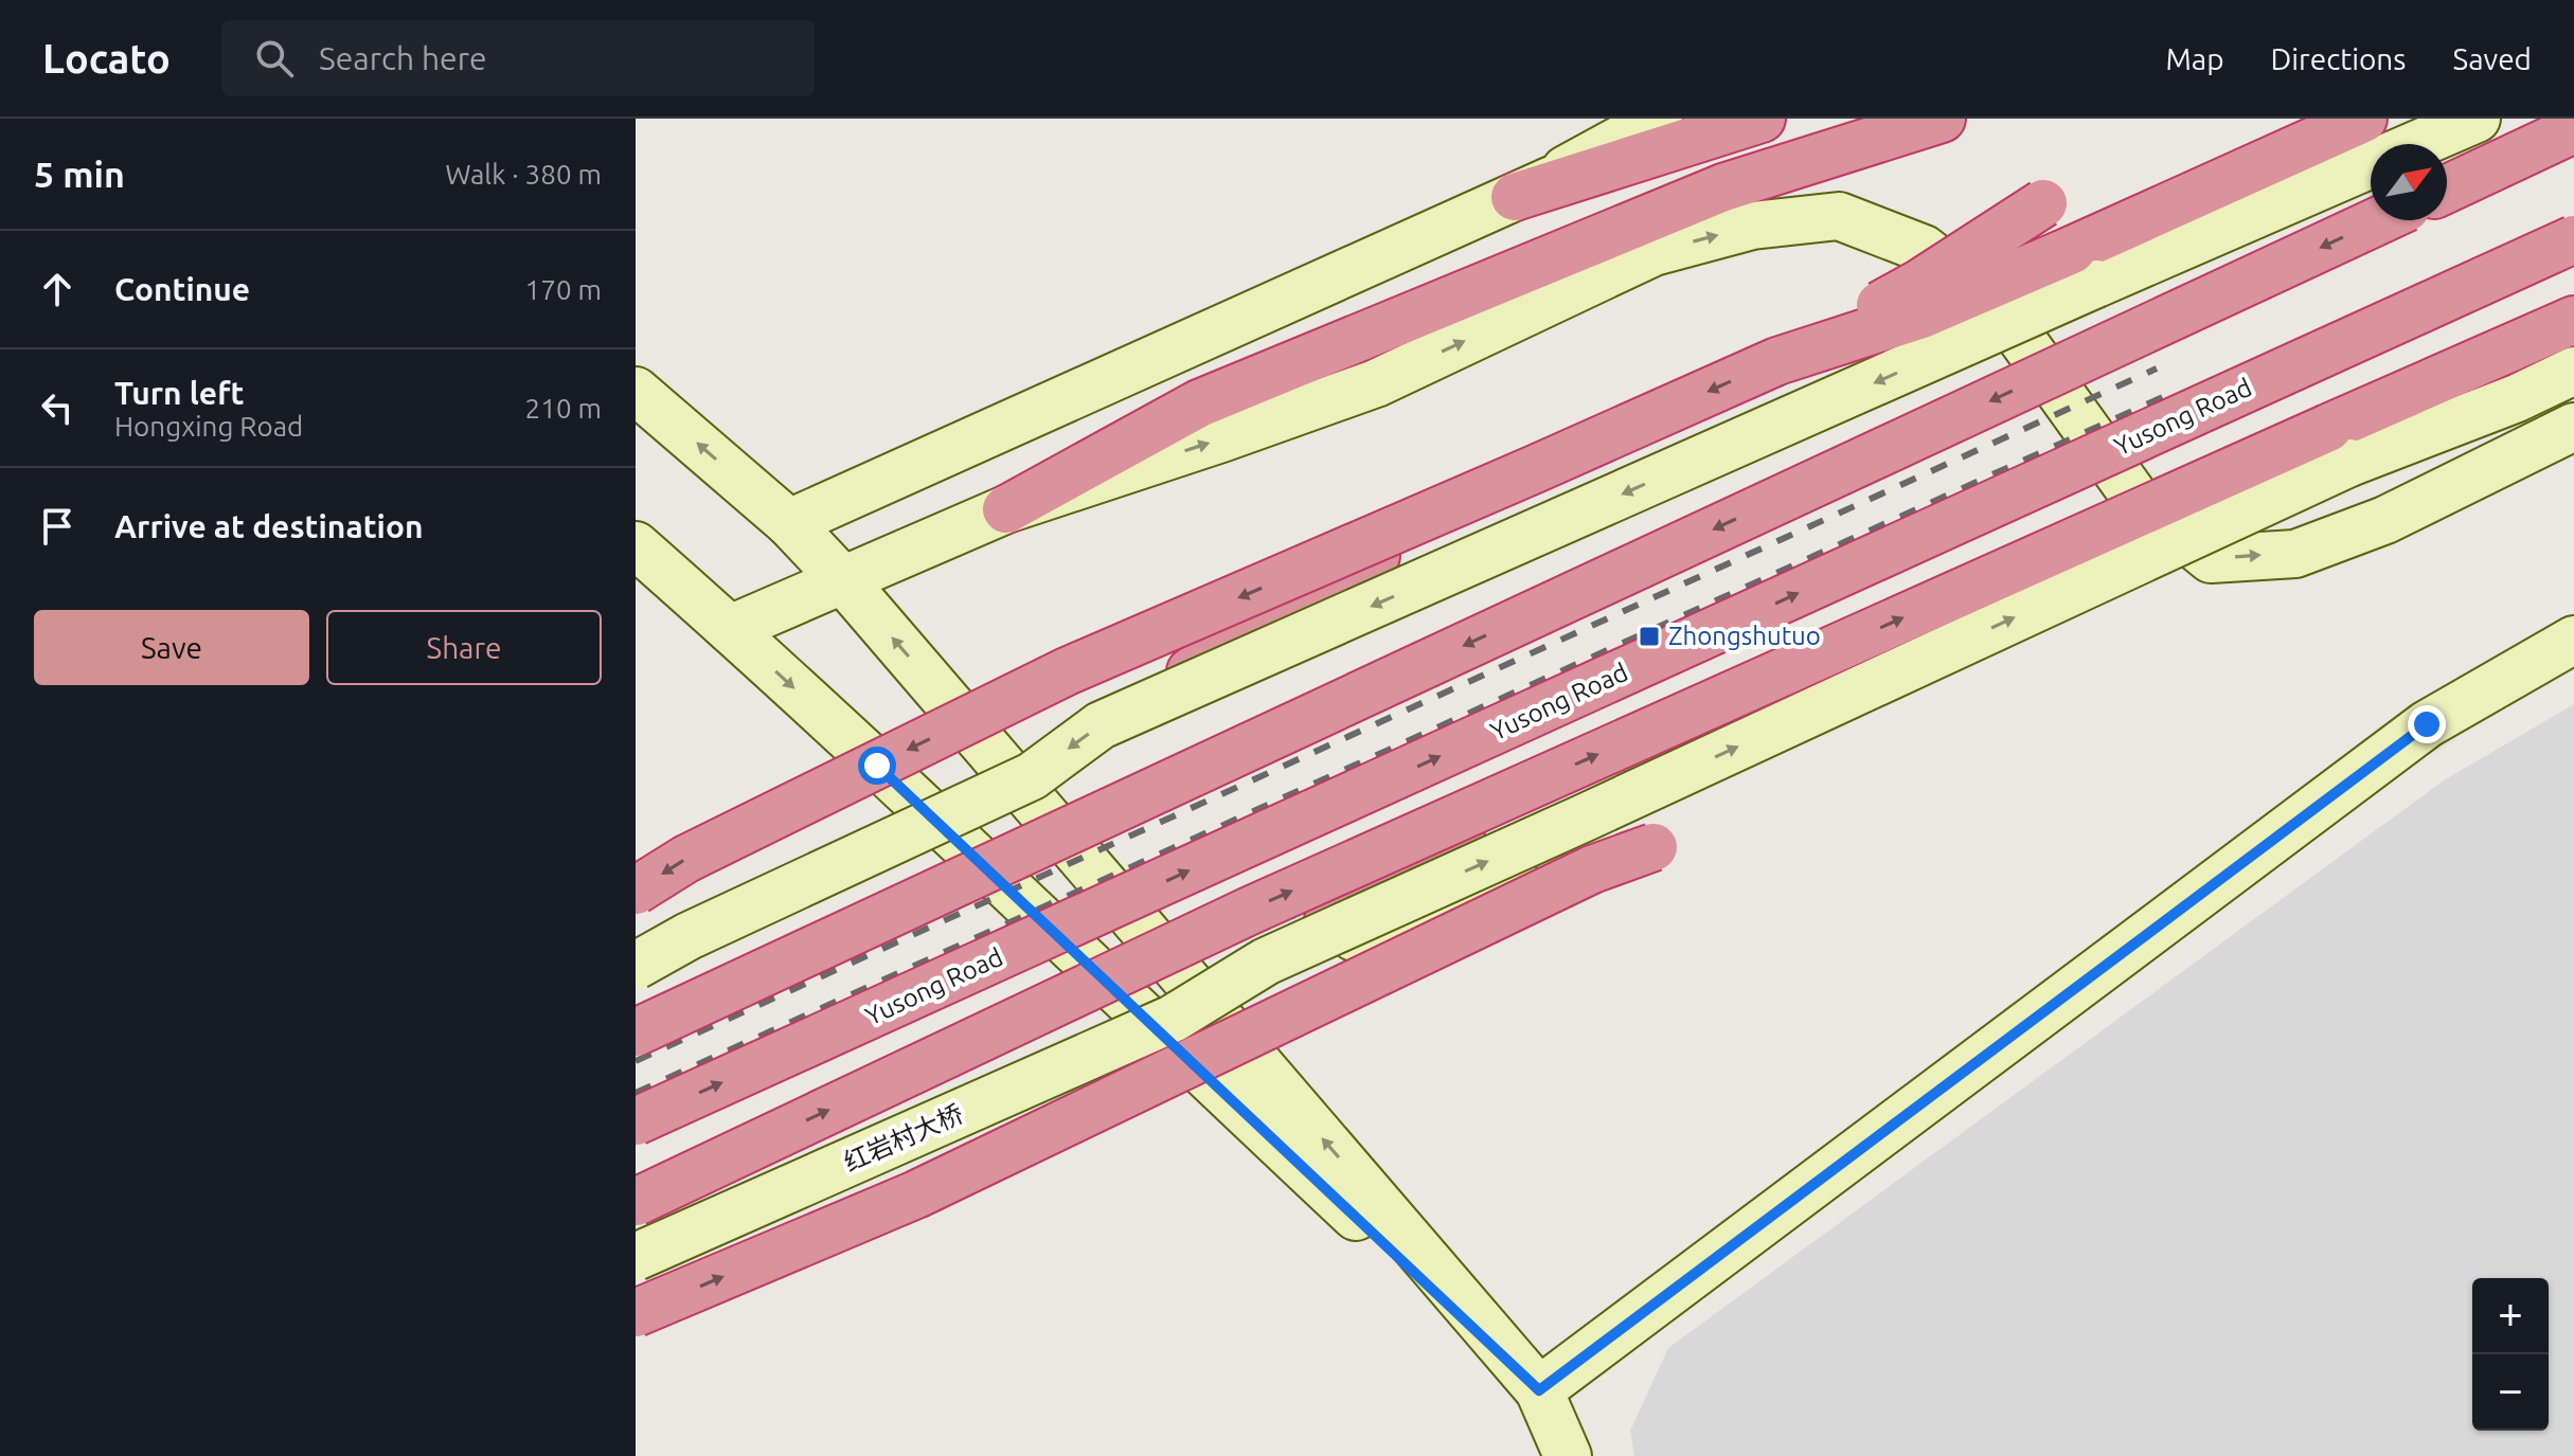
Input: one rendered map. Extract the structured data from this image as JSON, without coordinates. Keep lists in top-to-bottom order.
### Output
{
  "streets": {
    "highway": ["Yusong Road"],
    "main road": ["红岩村大桥"]
  },
  "places": {
    "transit": ["Zhongshutuo"]
  },
  "north": "top right",
  "page": {
    "header": "Locato",
    "search": "Search here",
    "nav": ["Map", "Directions", "Saved"],
    "heading": ["5 min", "Walk · 380 m"],
    "list": [
      ["Continue", "170 m"],
      ["Turn left", "Hongxing Road", "210 m"],
      "Arrive at destination"
    ],
    "buttons": ["Save", "Share"],
    "map_buttons": ["+", "−"]
  }
}
